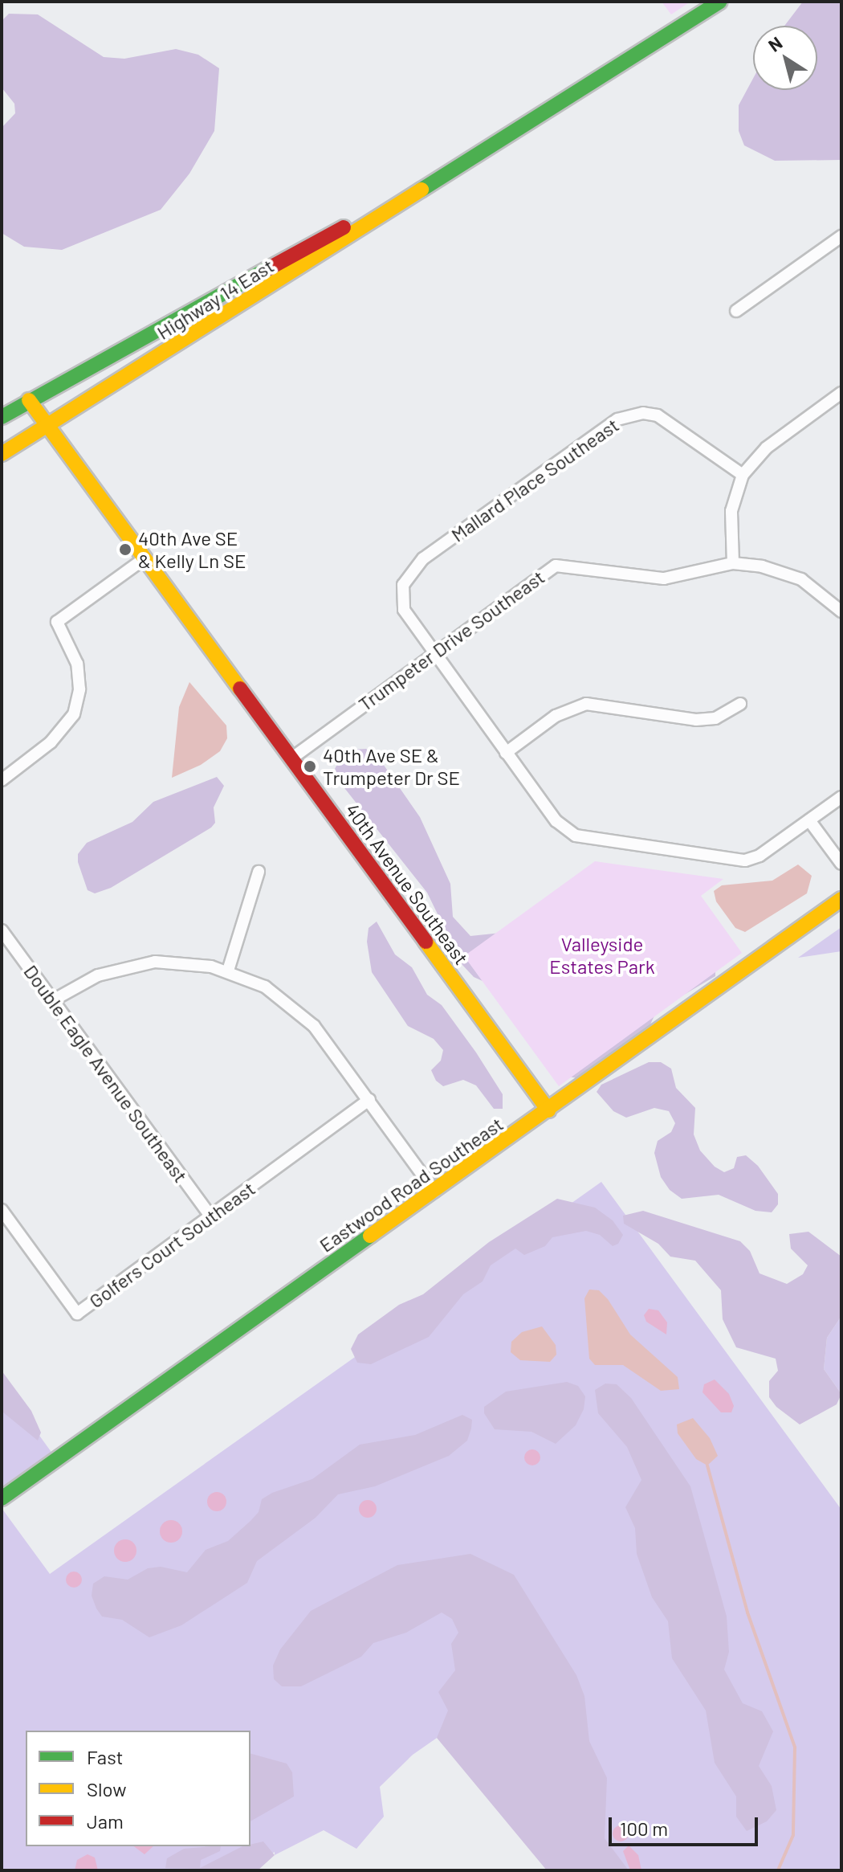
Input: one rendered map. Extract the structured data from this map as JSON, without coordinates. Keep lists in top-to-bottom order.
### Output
{
  "streets": {
    "street": [
      "Highway 14 East",
      "Mallard Place Southeast",
      "Trumpeter Drive Southeast",
      "40th Avenue Southeast",
      "Double Eagle Avenue Southeast",
      "Eastwood Road Southeast",
      "Golfers Court Southeast"
    ]
  },
  "crossings": [
    ["Highway 14 East", "40th Avenue Southeast"],
    ["Mallard Place Southeast", "Trumpeter Drive Southeast"],
    ["Trumpeter Drive Southeast", "40th Avenue Southeast"],
    ["40th Avenue Southeast", "Eastwood Road Southeast"],
    ["Double Eagle Avenue Southeast", "Golfers Court Southeast"]
  ],
  "parks": ["Valleyside Estates Park"],
  "places": ["40th Ave SE & Kelly Ln SE", "40th Ave SE & Trumpeter Dr SE"],
  "legend": ["Fast", "Slow", "Jam"],
  "scale_bar": "100 m",
  "north": "top left"
}
